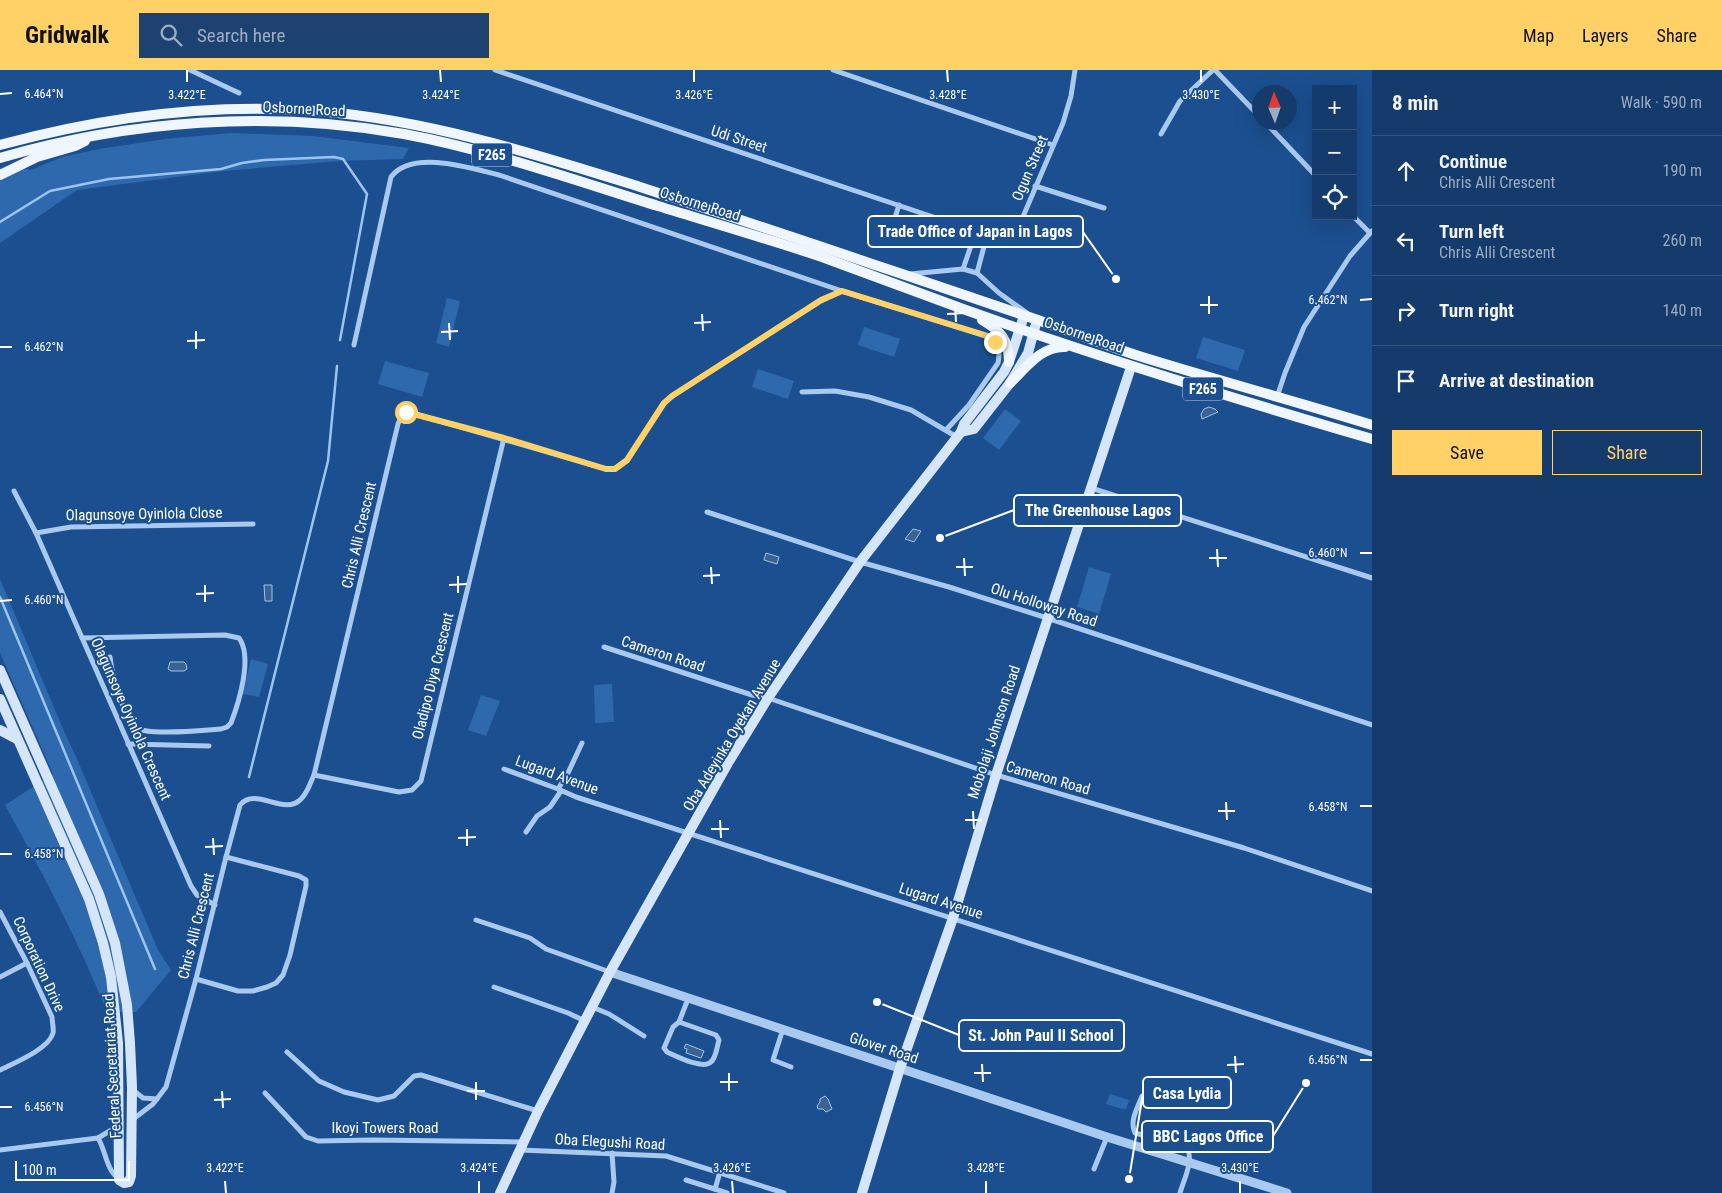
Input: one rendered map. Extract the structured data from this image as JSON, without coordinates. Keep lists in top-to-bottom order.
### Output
{
  "streets": {
    "main road": [
      "Osborne Road",
      "F265",
      "Mobolaji Johnson Road",
      "Oba Adeyinka Oyekan Avenue",
      "Federal Secretariat Road"
    ],
    "street": [
      "Udi Street",
      "Ogun Street",
      "Olagunsoye Oyinlola Close",
      "Chris Alli Crescent",
      "Olu Holloway Road",
      "Cameron Road",
      "Oladipo Diya Crescent",
      "Olagunsoye Oyinlola Crescent",
      "Lugard Avenue",
      "Corporation Drive",
      "Glover Road",
      "Ikoyi Towers Road",
      "Oba Elegushi Road"
    ]
  },
  "crossings": [
    ["Osborne Road", "Mobolaji Johnson Road"],
    ["Osborne Road", "Oba Adeyinka Oyekan Avenue"],
    ["Udi Street", "Ogun Street"],
    ["Olagunsoye Oyinlola Close", "Olagunsoye Oyinlola Crescent"],
    ["Chris Alli Crescent", "Oladipo Diya Crescent"],
    ["Chris Alli Crescent", "Olagunsoye Oyinlola Crescent"],
    ["Chris Alli Crescent", "Federal Secretariat Road"],
    ["Olu Holloway Road", "Mobolaji Johnson Road"],
    ["Olu Holloway Road", "Oba Adeyinka Oyekan Avenue"],
    ["Cameron Road", "Mobolaji Johnson Road"],
    ["Cameron Road", "Oba Adeyinka Oyekan Avenue"],
    ["Mobolaji Johnson Road", "Lugard Avenue"],
    ["Mobolaji Johnson Road", "Glover Road"],
    ["Oba Adeyinka Oyekan Avenue", "Lugard Avenue"],
    ["Oba Adeyinka Oyekan Avenue", "Glover Road"],
    ["Oba Adeyinka Oyekan Avenue", "Ikoyi Towers Road"],
    ["Oba Adeyinka Oyekan Avenue", "Oba Elegushi Road"],
    ["Ikoyi Towers Road", "Oba Elegushi Road"]
  ],
  "places": [
    "Trade Office of Japan in Lagos",
    "The Greenhouse Lagos",
    "St. John Paul II School",
    "BBC Lagos Office",
    "Casa Lydia"
  ],
  "scale_bar": "100 m",
  "north": "top",
  "page": {
    "header": "Gridwalk",
    "search": "Search here",
    "nav": ["Map", "Layers", "Share"],
    "heading": ["8 min", "Walk · 590 m"],
    "map_buttons": ["+", "−"],
    "list": [
      ["Continue", "Chris Alli Crescent", "190 m"],
      ["Turn left", "Chris Alli Crescent", "260 m"],
      ["Turn right", "140 m"],
      "Arrive at destination"
    ],
    "buttons": ["Save", "Share"],
    "scale": "100 m"
  },
  "coordinates": [
    "6.464°N",
    "3.422°E",
    "3.424°E",
    "3.426°E",
    "3.428°E",
    "3.430°E",
    "6.462°N",
    "6.460°N",
    "6.458°N",
    "6.456°N"
  ]
}
